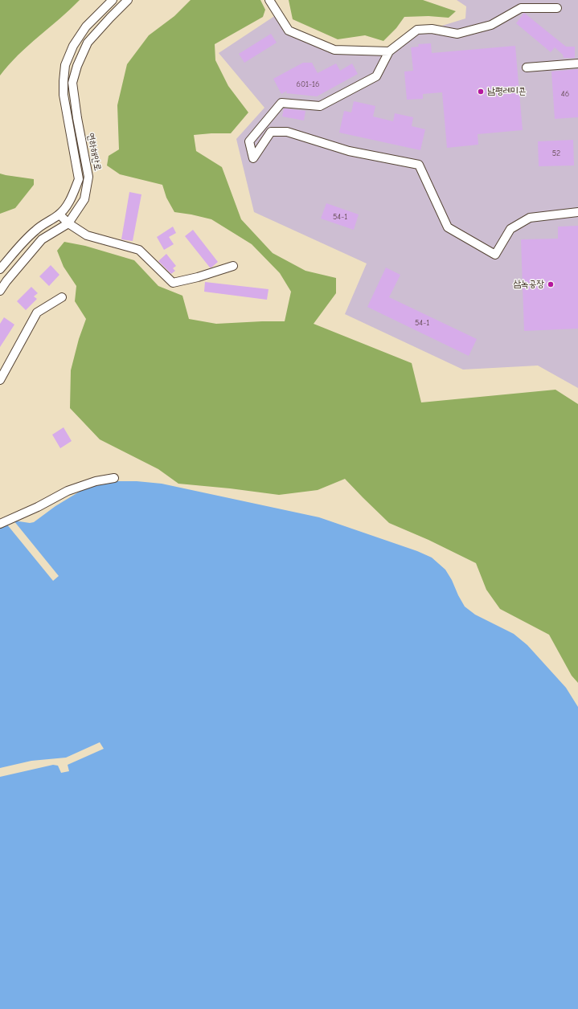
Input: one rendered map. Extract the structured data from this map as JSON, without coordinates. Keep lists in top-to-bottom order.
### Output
{
  "streets": {
    "street": ["연하해안로"]
  },
  "places": ["남평레미콘", "삼녹공장"],
  "house_numbers": [
    "601-16",
    "46",
    "52",
    "54-1",
    "54-1"
  ]
}
